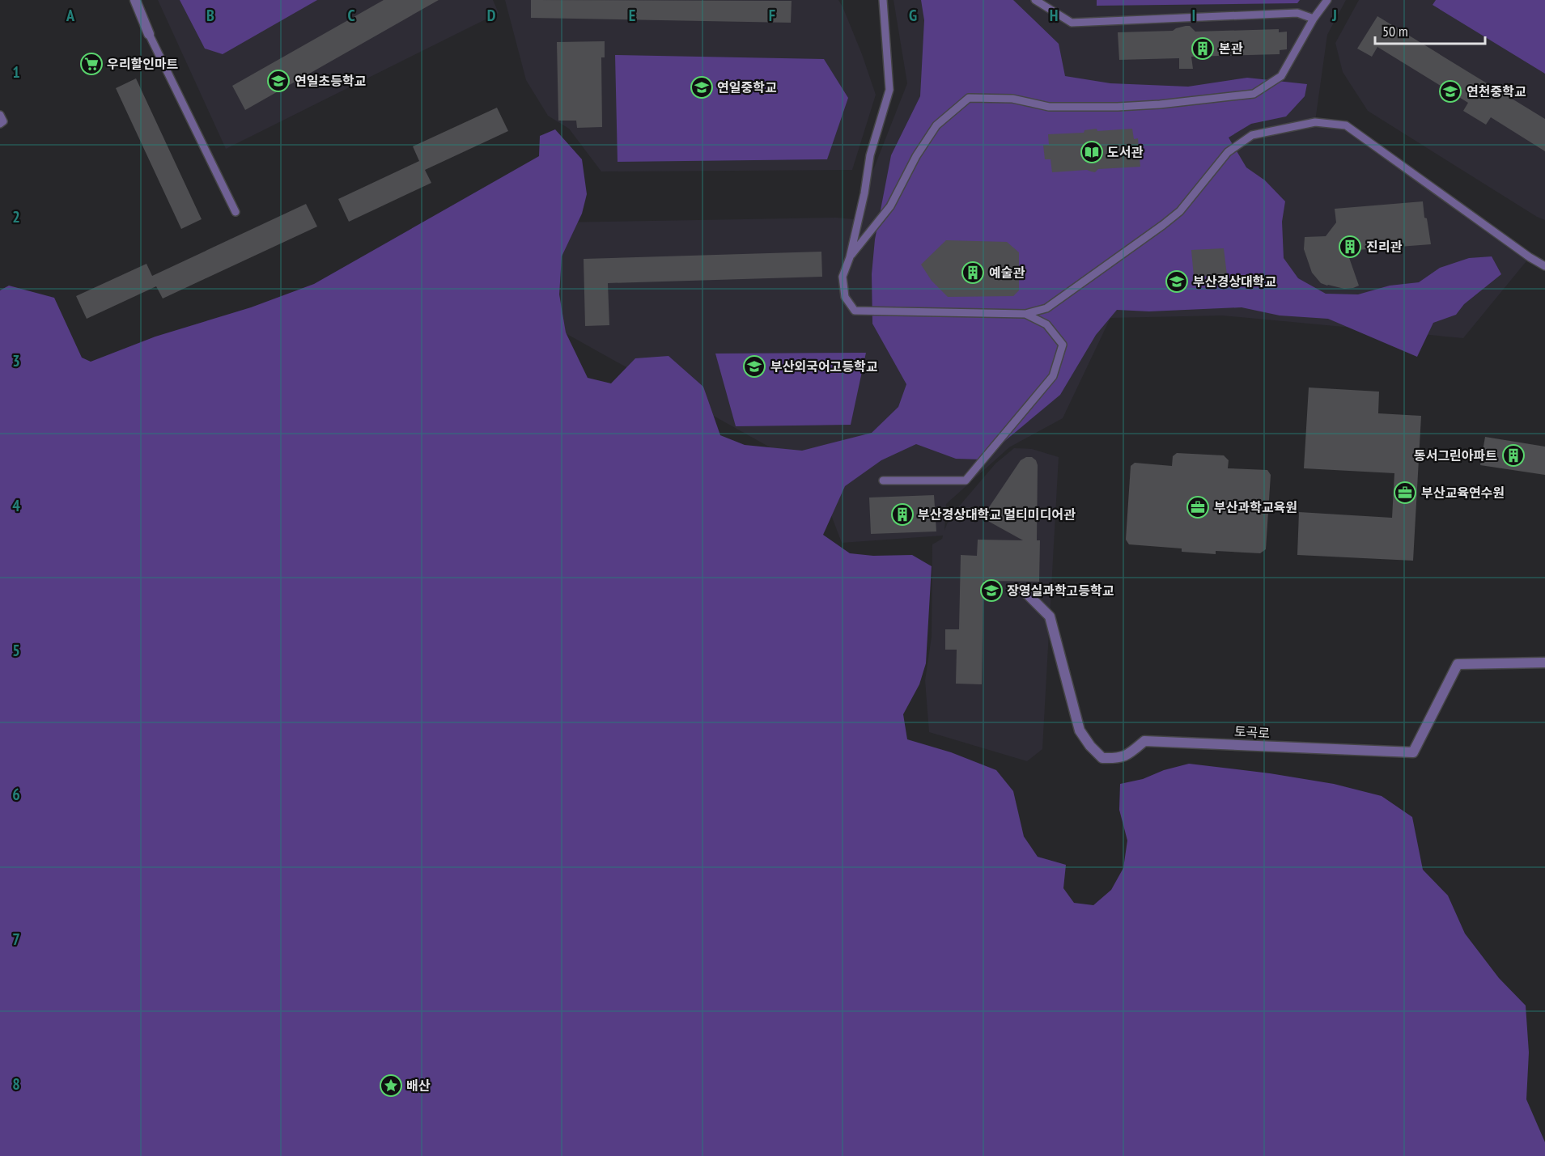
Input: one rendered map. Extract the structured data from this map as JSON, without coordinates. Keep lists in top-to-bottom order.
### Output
{
  "streets": {
    "street": ["토곡로"]
  },
  "places": {
    "building": [
      "본관",
      "진리관",
      "예술관",
      "동서그린아파트",
      "부산경상대학교 멀티미디어관"
    ],
    "supermarket": ["우리할인마트"],
    "school or university": [
      "연일초등학교",
      "연일중학교",
      "연천중학교",
      "부산경상대학교",
      "부산외국어고등학교",
      "장영실과학고등학교"
    ],
    "library": ["도서관"],
    "office": ["부산교육연수원", "부산과학교육원"],
    "place": ["배산"]
  },
  "scale_bar": "50 m",
  "grid": {
    "columns": [
      "A",
      "B",
      "C",
      "D",
      "E",
      "F",
      "G",
      "H",
      "I",
      "J"
    ],
    "rows": [
      "1",
      "2",
      "3",
      "4",
      "5",
      "6",
      "7",
      "8"
    ]
  }
}
